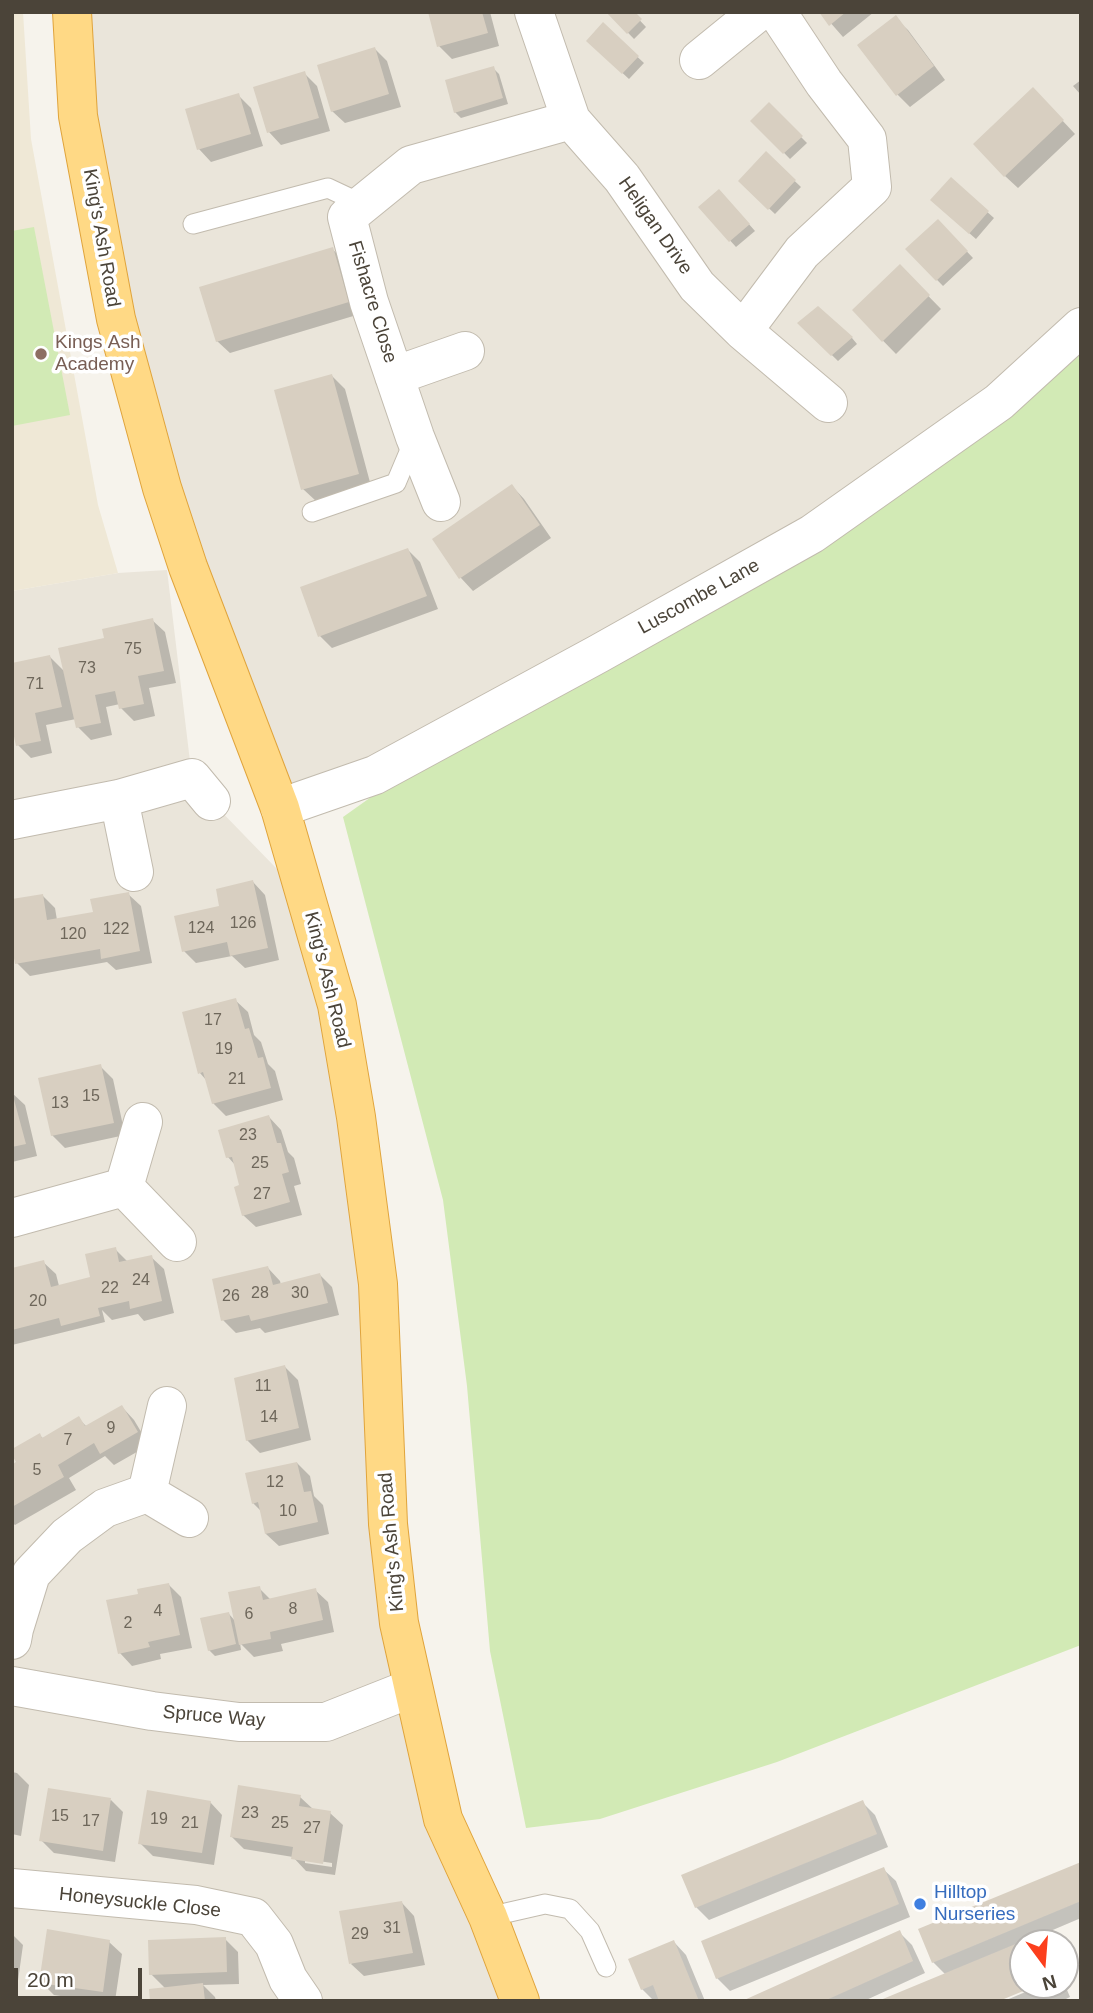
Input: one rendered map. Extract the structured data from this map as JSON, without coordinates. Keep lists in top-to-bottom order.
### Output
{
  "streets": {
    "highway": ["King's Ash Road"],
    "street": [
      "Heligan Drive",
      "Fishacre Close",
      "Luscombe Lane",
      "Spruce Way",
      "Honeysuckle Close"
    ]
  },
  "crossings": [
    ["Heligan Drive", "Fishacre Close"],
    ["King's Ash Road", "Luscombe Lane"],
    ["King's Ash Road", "Spruce Way"]
  ],
  "places": ["Kings Ash Academy", "Hilltop Nurseries"],
  "house_numbers": [
    "75",
    "73",
    "71",
    "126",
    "124",
    "122",
    "120",
    "17",
    "19",
    "21",
    "15",
    "13",
    "23",
    "25",
    "27",
    "24",
    "22",
    "28",
    "30",
    "26",
    "20",
    "11",
    "14",
    "9",
    "7",
    "5",
    "12",
    "10",
    "8",
    "4",
    "6",
    "2",
    "23",
    "15",
    "19",
    "17",
    "21",
    "25",
    "27",
    "31",
    "29"
  ],
  "scale_bar": "20 m",
  "north": "bottom"
}
